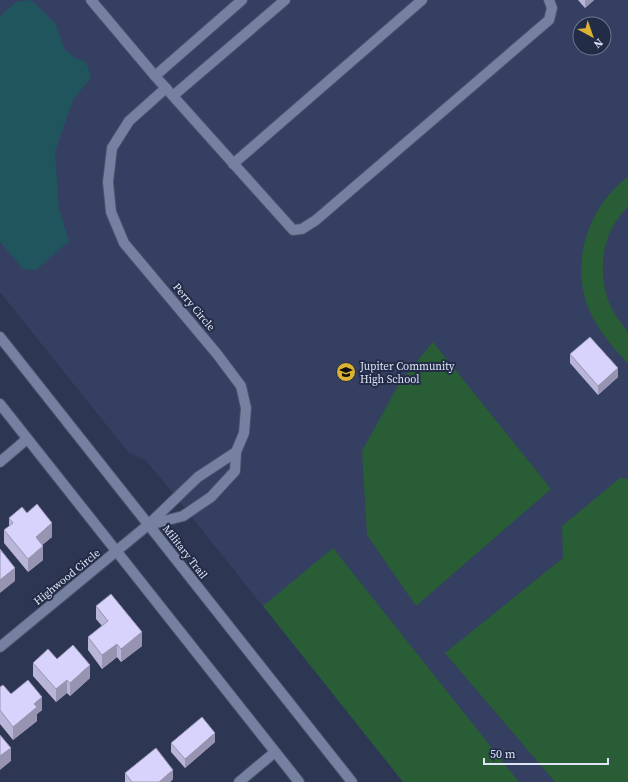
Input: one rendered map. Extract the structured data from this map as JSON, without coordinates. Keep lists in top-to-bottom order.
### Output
{
  "streets": {
    "main road": ["Perry Circle", "Military Trail", "Highwood Circle"]
  },
  "crossings": [
    ["Perry Circle", "Military Trail"],
    ["Perry Circle", "Highwood Circle"],
    ["Military Trail", "Highwood Circle"]
  ],
  "places": {
    "school or university": ["Jupiter Community High School"]
  },
  "scale_bar": "50 m",
  "north": "bottom right"
}
